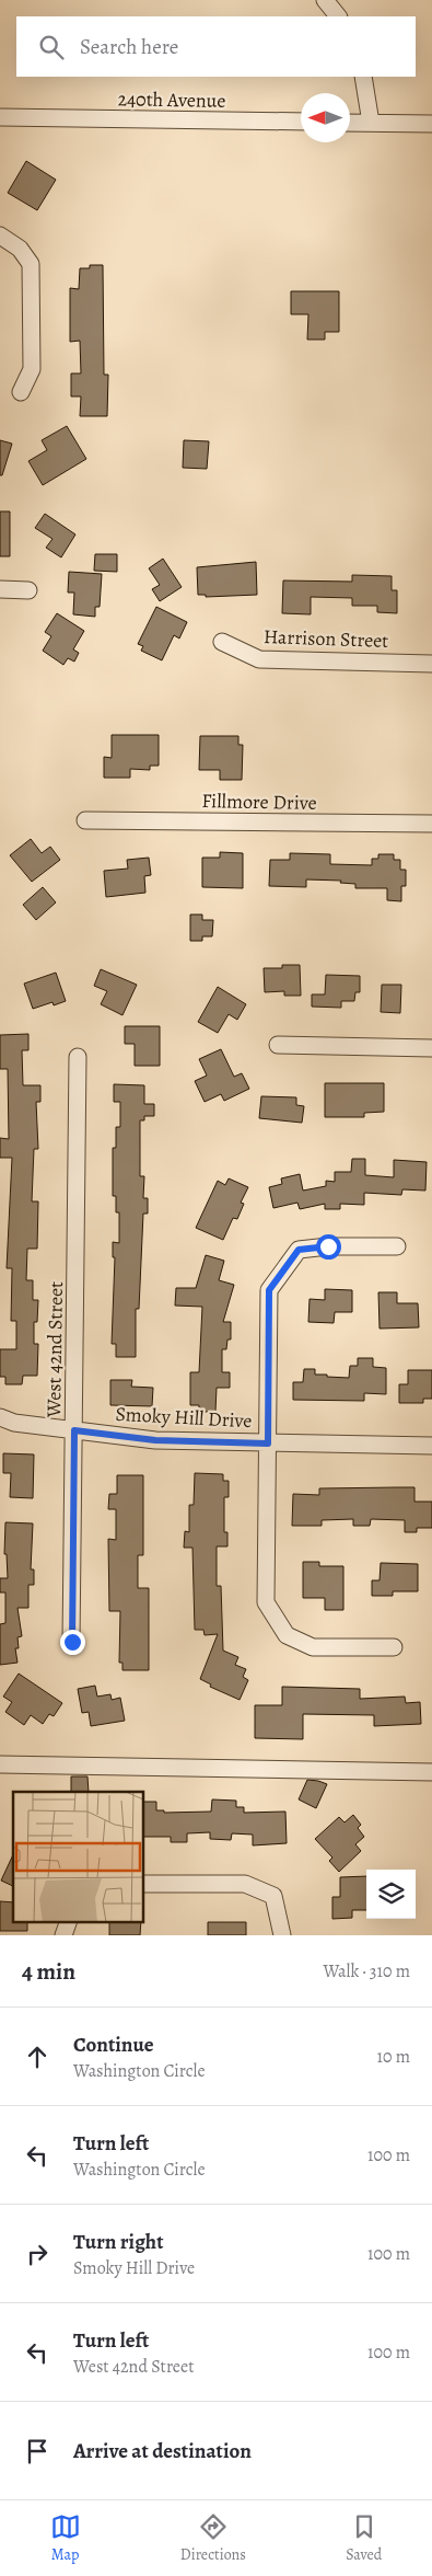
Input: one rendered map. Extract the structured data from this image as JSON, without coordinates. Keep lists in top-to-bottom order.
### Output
{
  "streets": {
    "street": [
      "240th Avenue",
      "Harrison Street",
      "Fillmore Drive",
      "West 42nd Street",
      "Smoky Hill Drive"
    ]
  },
  "crossings": [
    ["West 42nd Street", "Smoky Hill Drive"]
  ],
  "north": "left",
  "page": {
    "search": "Search here",
    "heading": ["4 min", "Walk · 310 m"],
    "list": [
      ["Continue", "Washington Circle", "10 m"],
      ["Turn left", "Washington Circle", "100 m"],
      ["Turn right", "Smoky Hill Drive", "100 m"],
      ["Turn left", "West 42nd Street", "100 m"],
      "Arrive at destination"
    ],
    "nav": ["Map", "Directions", "Saved"]
  }
}
